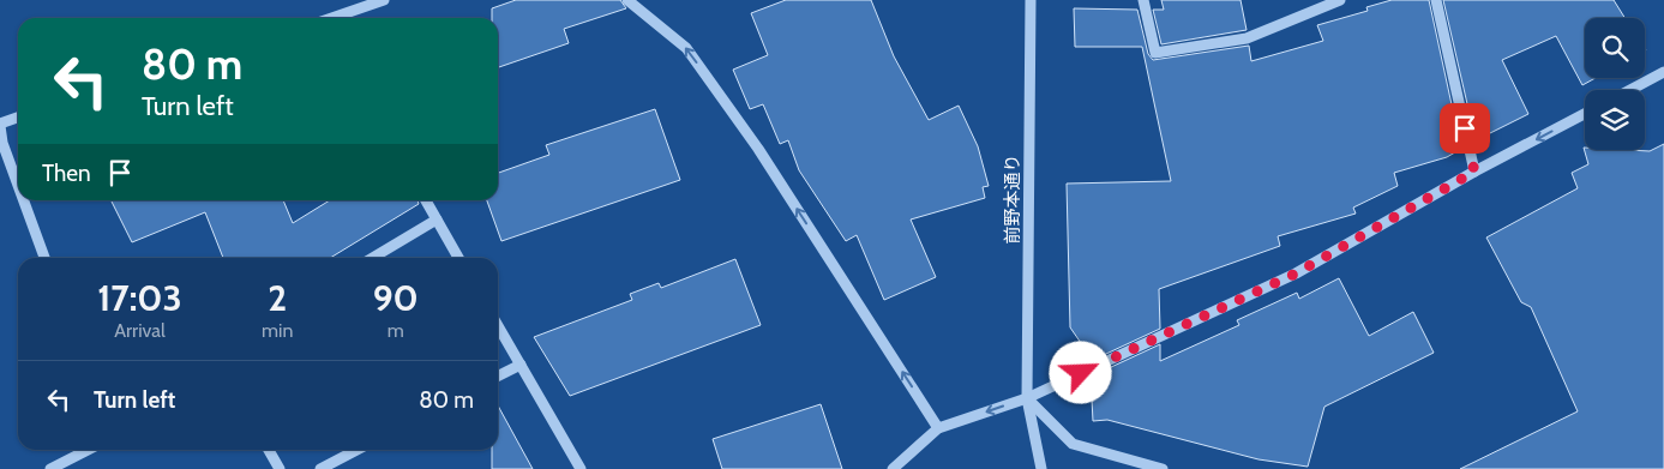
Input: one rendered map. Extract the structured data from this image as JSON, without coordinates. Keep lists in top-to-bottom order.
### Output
{
  "streets": {
    "street": ["前野本通り"]
  },
  "page": {
    "turn": ["80 m", "Turn left"],
    "then": "Then",
    "eta": [
      "17:03",
      "Arrival",
      "2",
      "min",
      "90",
      "m"
    ],
    "list": [
      {
        "name": "Turn left",
        "value": "80 m"
      }
    ]
  }
}
